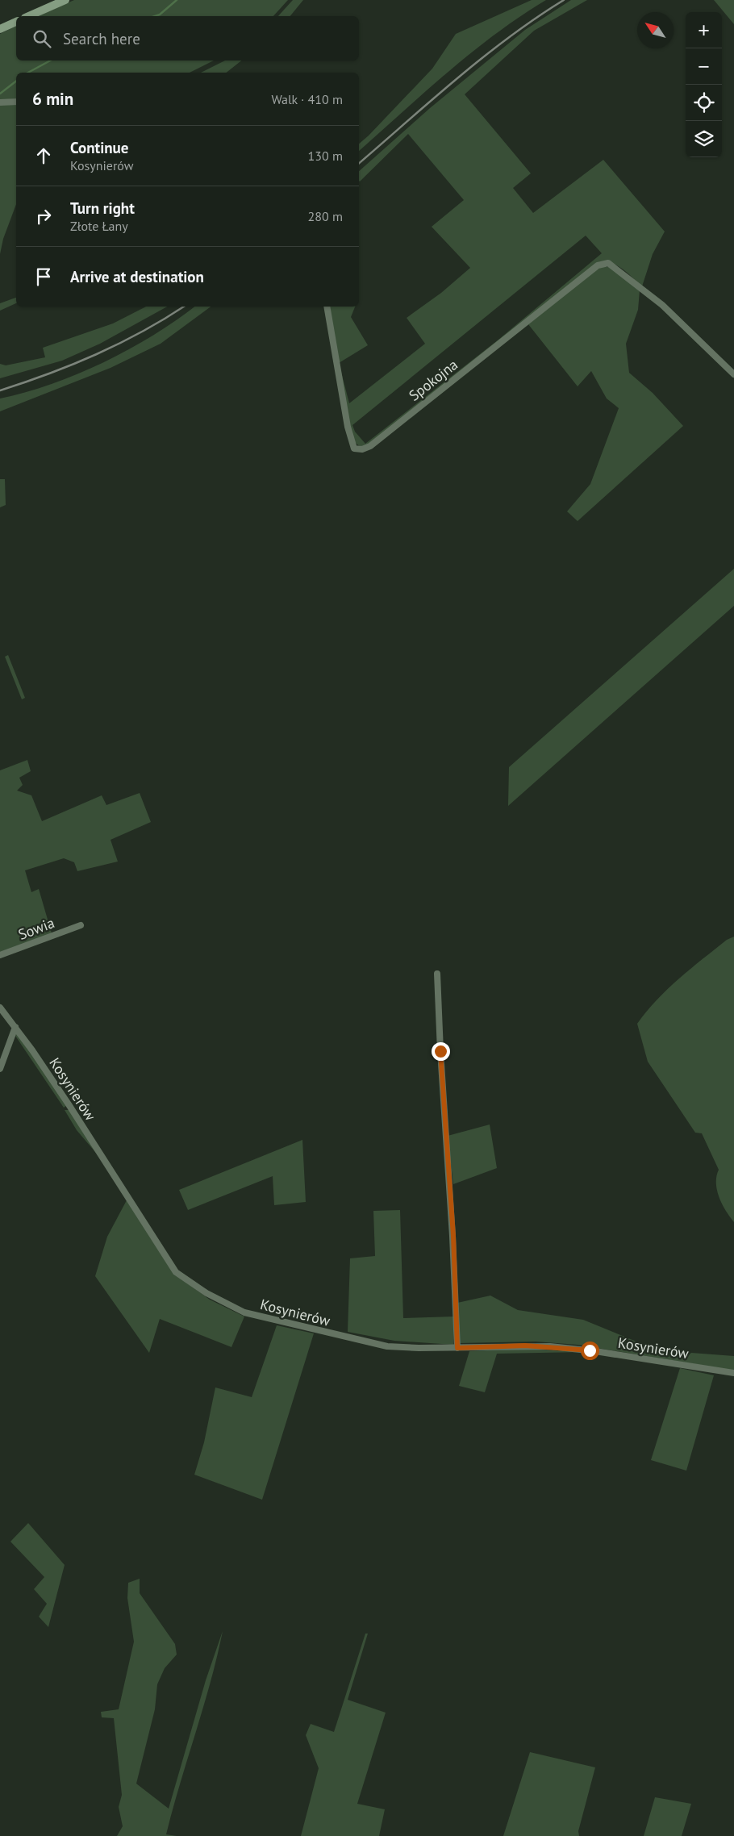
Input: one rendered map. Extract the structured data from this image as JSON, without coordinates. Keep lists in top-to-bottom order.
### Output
{
  "streets": {
    "street": ["Spokojna", "Sowia", "Kosynierów"]
  },
  "north": "top left",
  "page": {
    "map_buttons": ["+", "−"],
    "search": "Search here",
    "heading": ["6 min", "Walk · 410 m"],
    "list": [
      ["Continue", "Kosynierów", "130 m"],
      ["Turn right", "Złote Łany", "280 m"],
      "Arrive at destination"
    ]
  }
}
